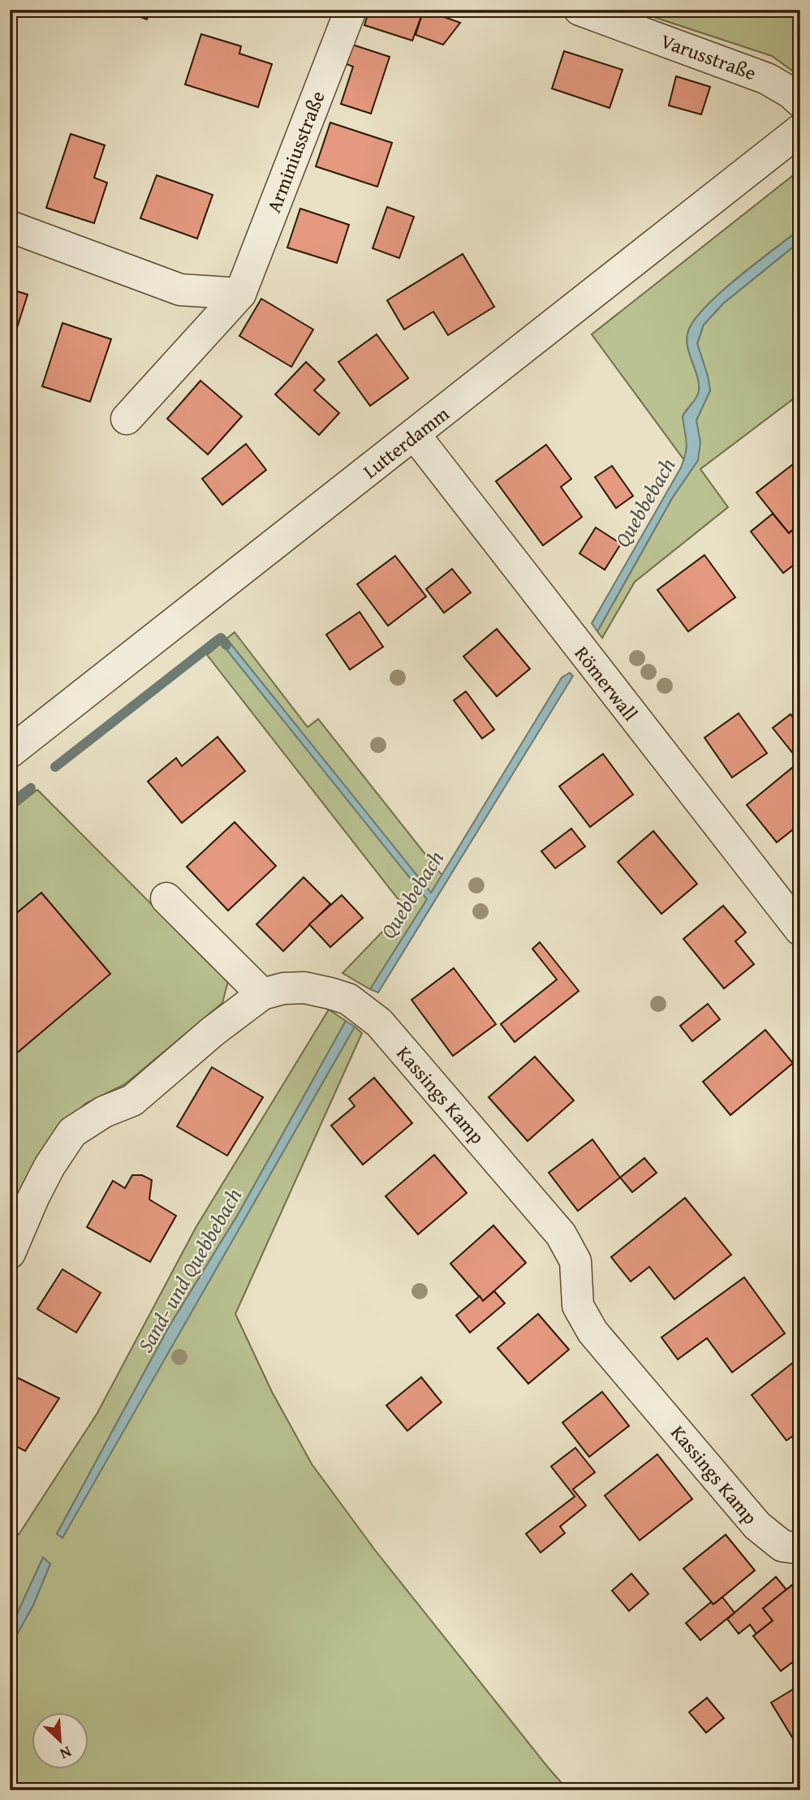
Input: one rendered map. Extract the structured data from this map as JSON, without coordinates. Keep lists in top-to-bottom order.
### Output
{
  "streets": {
    "street": [
      "Varusstraße",
      "Arminiusstraße",
      "Lutterdamm",
      "Römerwall",
      "Kassings Kamp"
    ]
  },
  "crossings": [
    ["Lutterdamm", "Römerwall"]
  ],
  "water": ["Quebbebach", "Sand- und Quebbebach"],
  "north": "bottom right"
}
